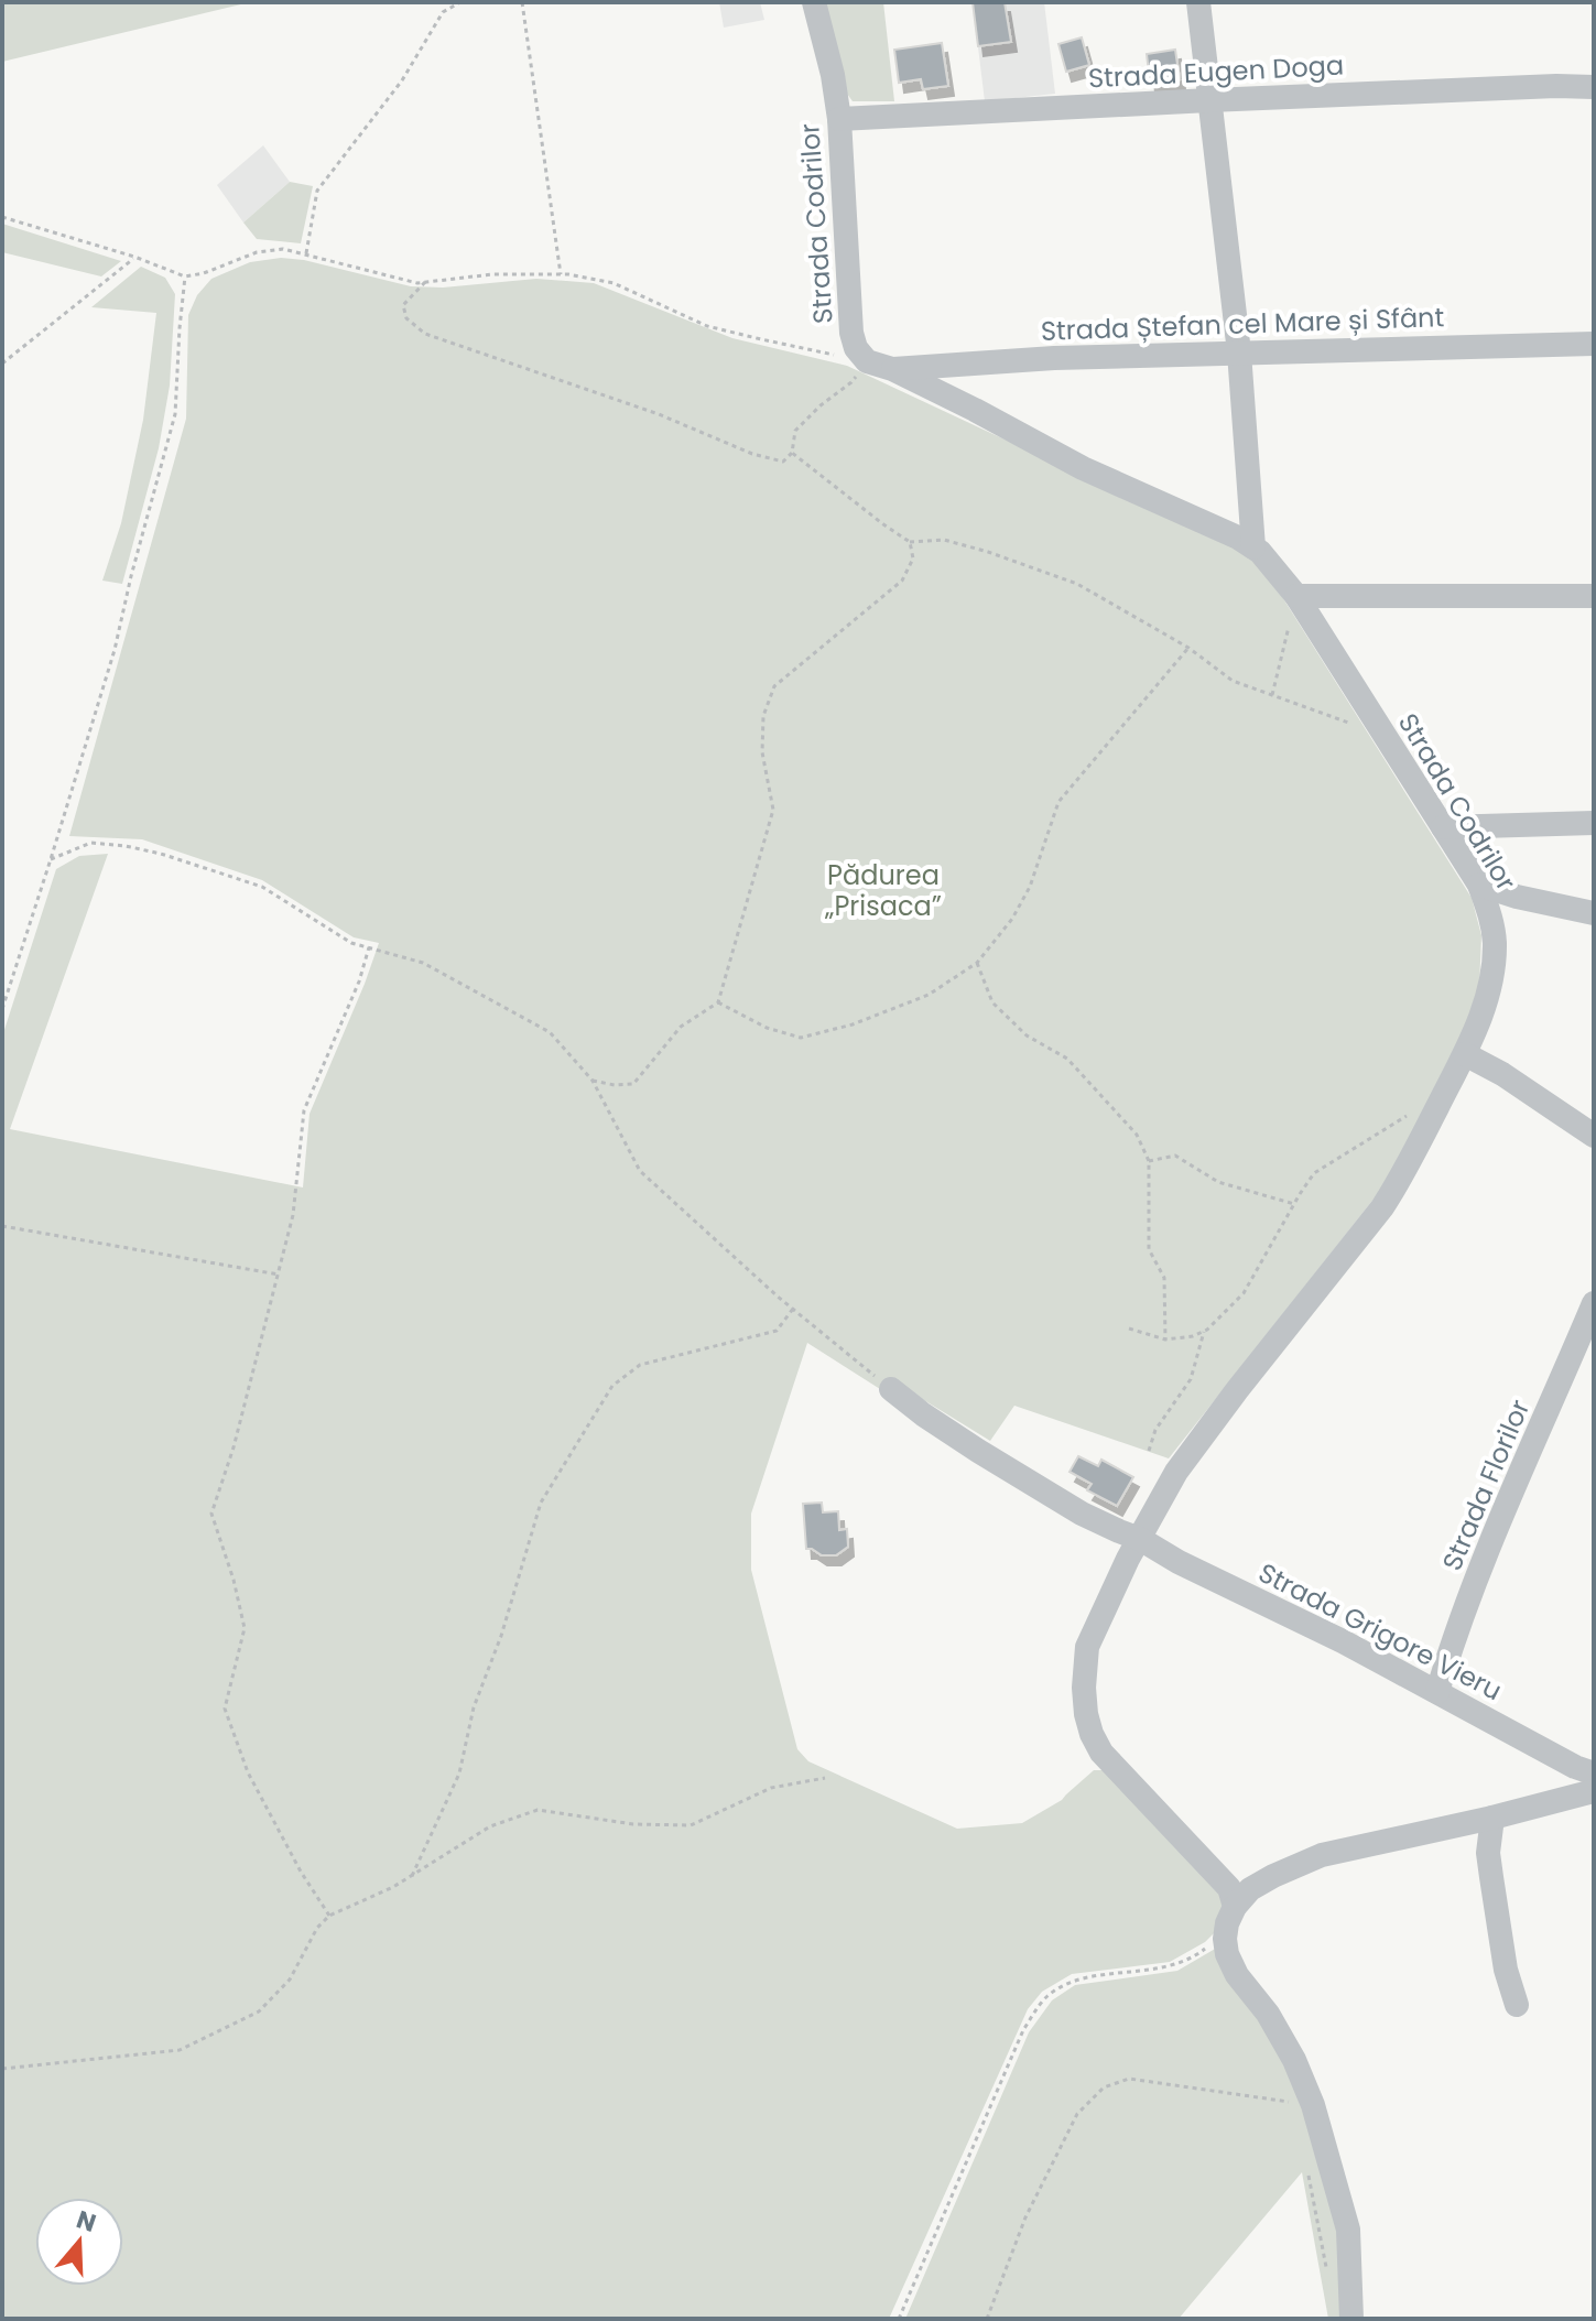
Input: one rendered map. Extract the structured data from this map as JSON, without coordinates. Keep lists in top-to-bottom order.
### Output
{
  "streets": {
    "street": [
      "Strada Eugen Doga",
      "Strada Codrilor",
      "Strada Ștefan cel Mare și Sfânt",
      "Strada Florilor",
      "Strada Grigore Vieru"
    ]
  },
  "crossings": [
    ["Strada Eugen Doga", "Strada Codrilor"],
    ["Strada Codrilor", "Strada Ștefan cel Mare și Sfânt"],
    ["Strada Codrilor", "Strada Grigore Vieru"],
    ["Strada Florilor", "Strada Grigore Vieru"]
  ],
  "parks": ["Pădurea „Prisaca”"],
  "north": "top"
}
